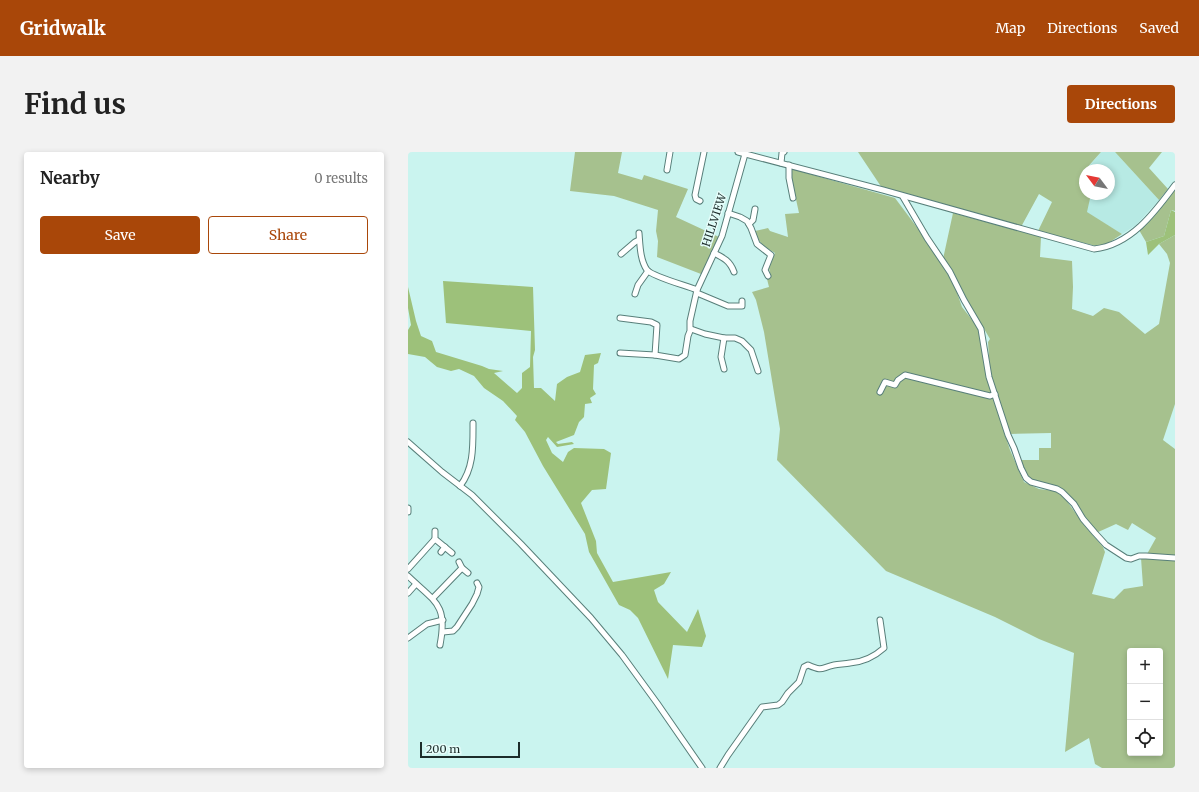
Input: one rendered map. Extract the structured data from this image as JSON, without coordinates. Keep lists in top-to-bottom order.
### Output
{
  "streets": {
    "street": ["HILLVIEW"]
  },
  "scale_bar": "200 m",
  "north": "top left",
  "page": {
    "header": "Gridwalk",
    "nav": ["Map", "Directions", "Saved"],
    "buttons": [
      "Directions",
      ["Save", "Share"]
    ],
    "title": "Find us",
    "heading": ["Nearby", "0 results"],
    "map_buttons": ["+", "−"],
    "scale": "200 m"
  }
}
